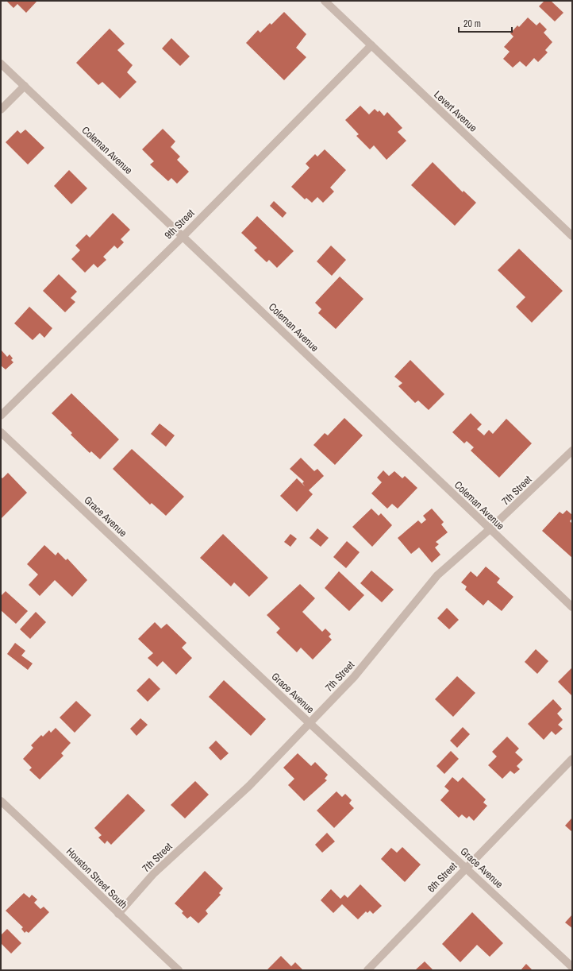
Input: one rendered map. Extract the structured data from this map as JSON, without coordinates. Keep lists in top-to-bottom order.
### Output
{
  "streets": {
    "street": [
      "Levert Avenue",
      "Coleman Avenue",
      "9th Street",
      "7th Street",
      "Grace Avenue",
      "6th Street",
      "Houston Street South"
    ]
  },
  "crossings": [
    ["Levert Avenue", "9th Street"],
    ["Coleman Avenue", "9th Street"],
    ["Coleman Avenue", "7th Street"],
    ["7th Street", "Grace Avenue"],
    ["7th Street", "Houston Street South"],
    ["Grace Avenue", "6th Street"]
  ],
  "scale_bar": "20 m"
}
